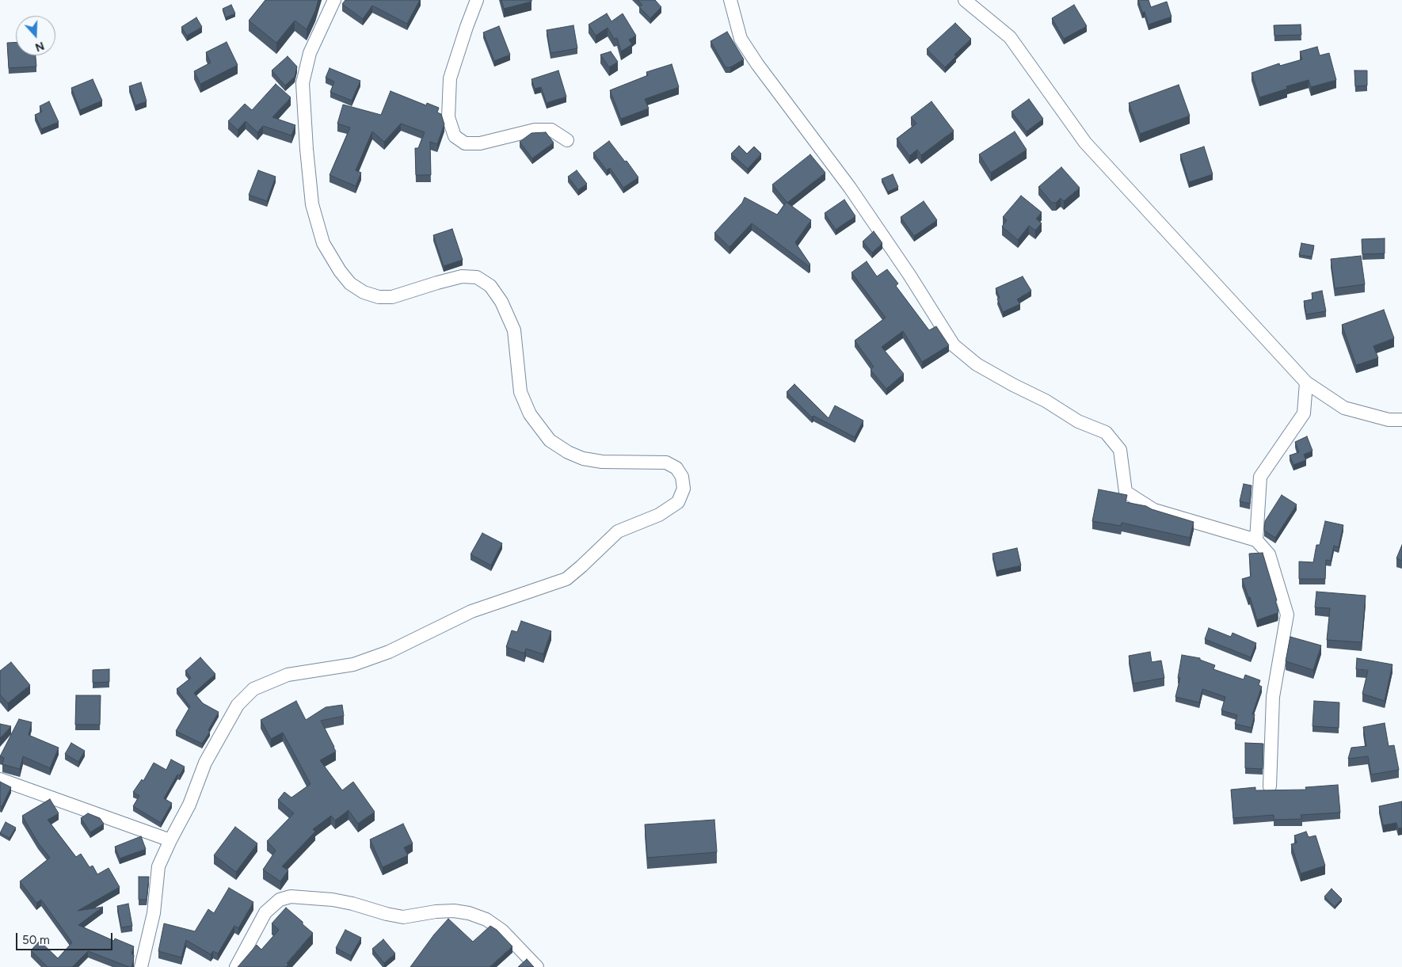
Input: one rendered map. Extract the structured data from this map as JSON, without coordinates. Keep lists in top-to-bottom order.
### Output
{
  "scale_bar": "50 m",
  "north": "bottom"
}
